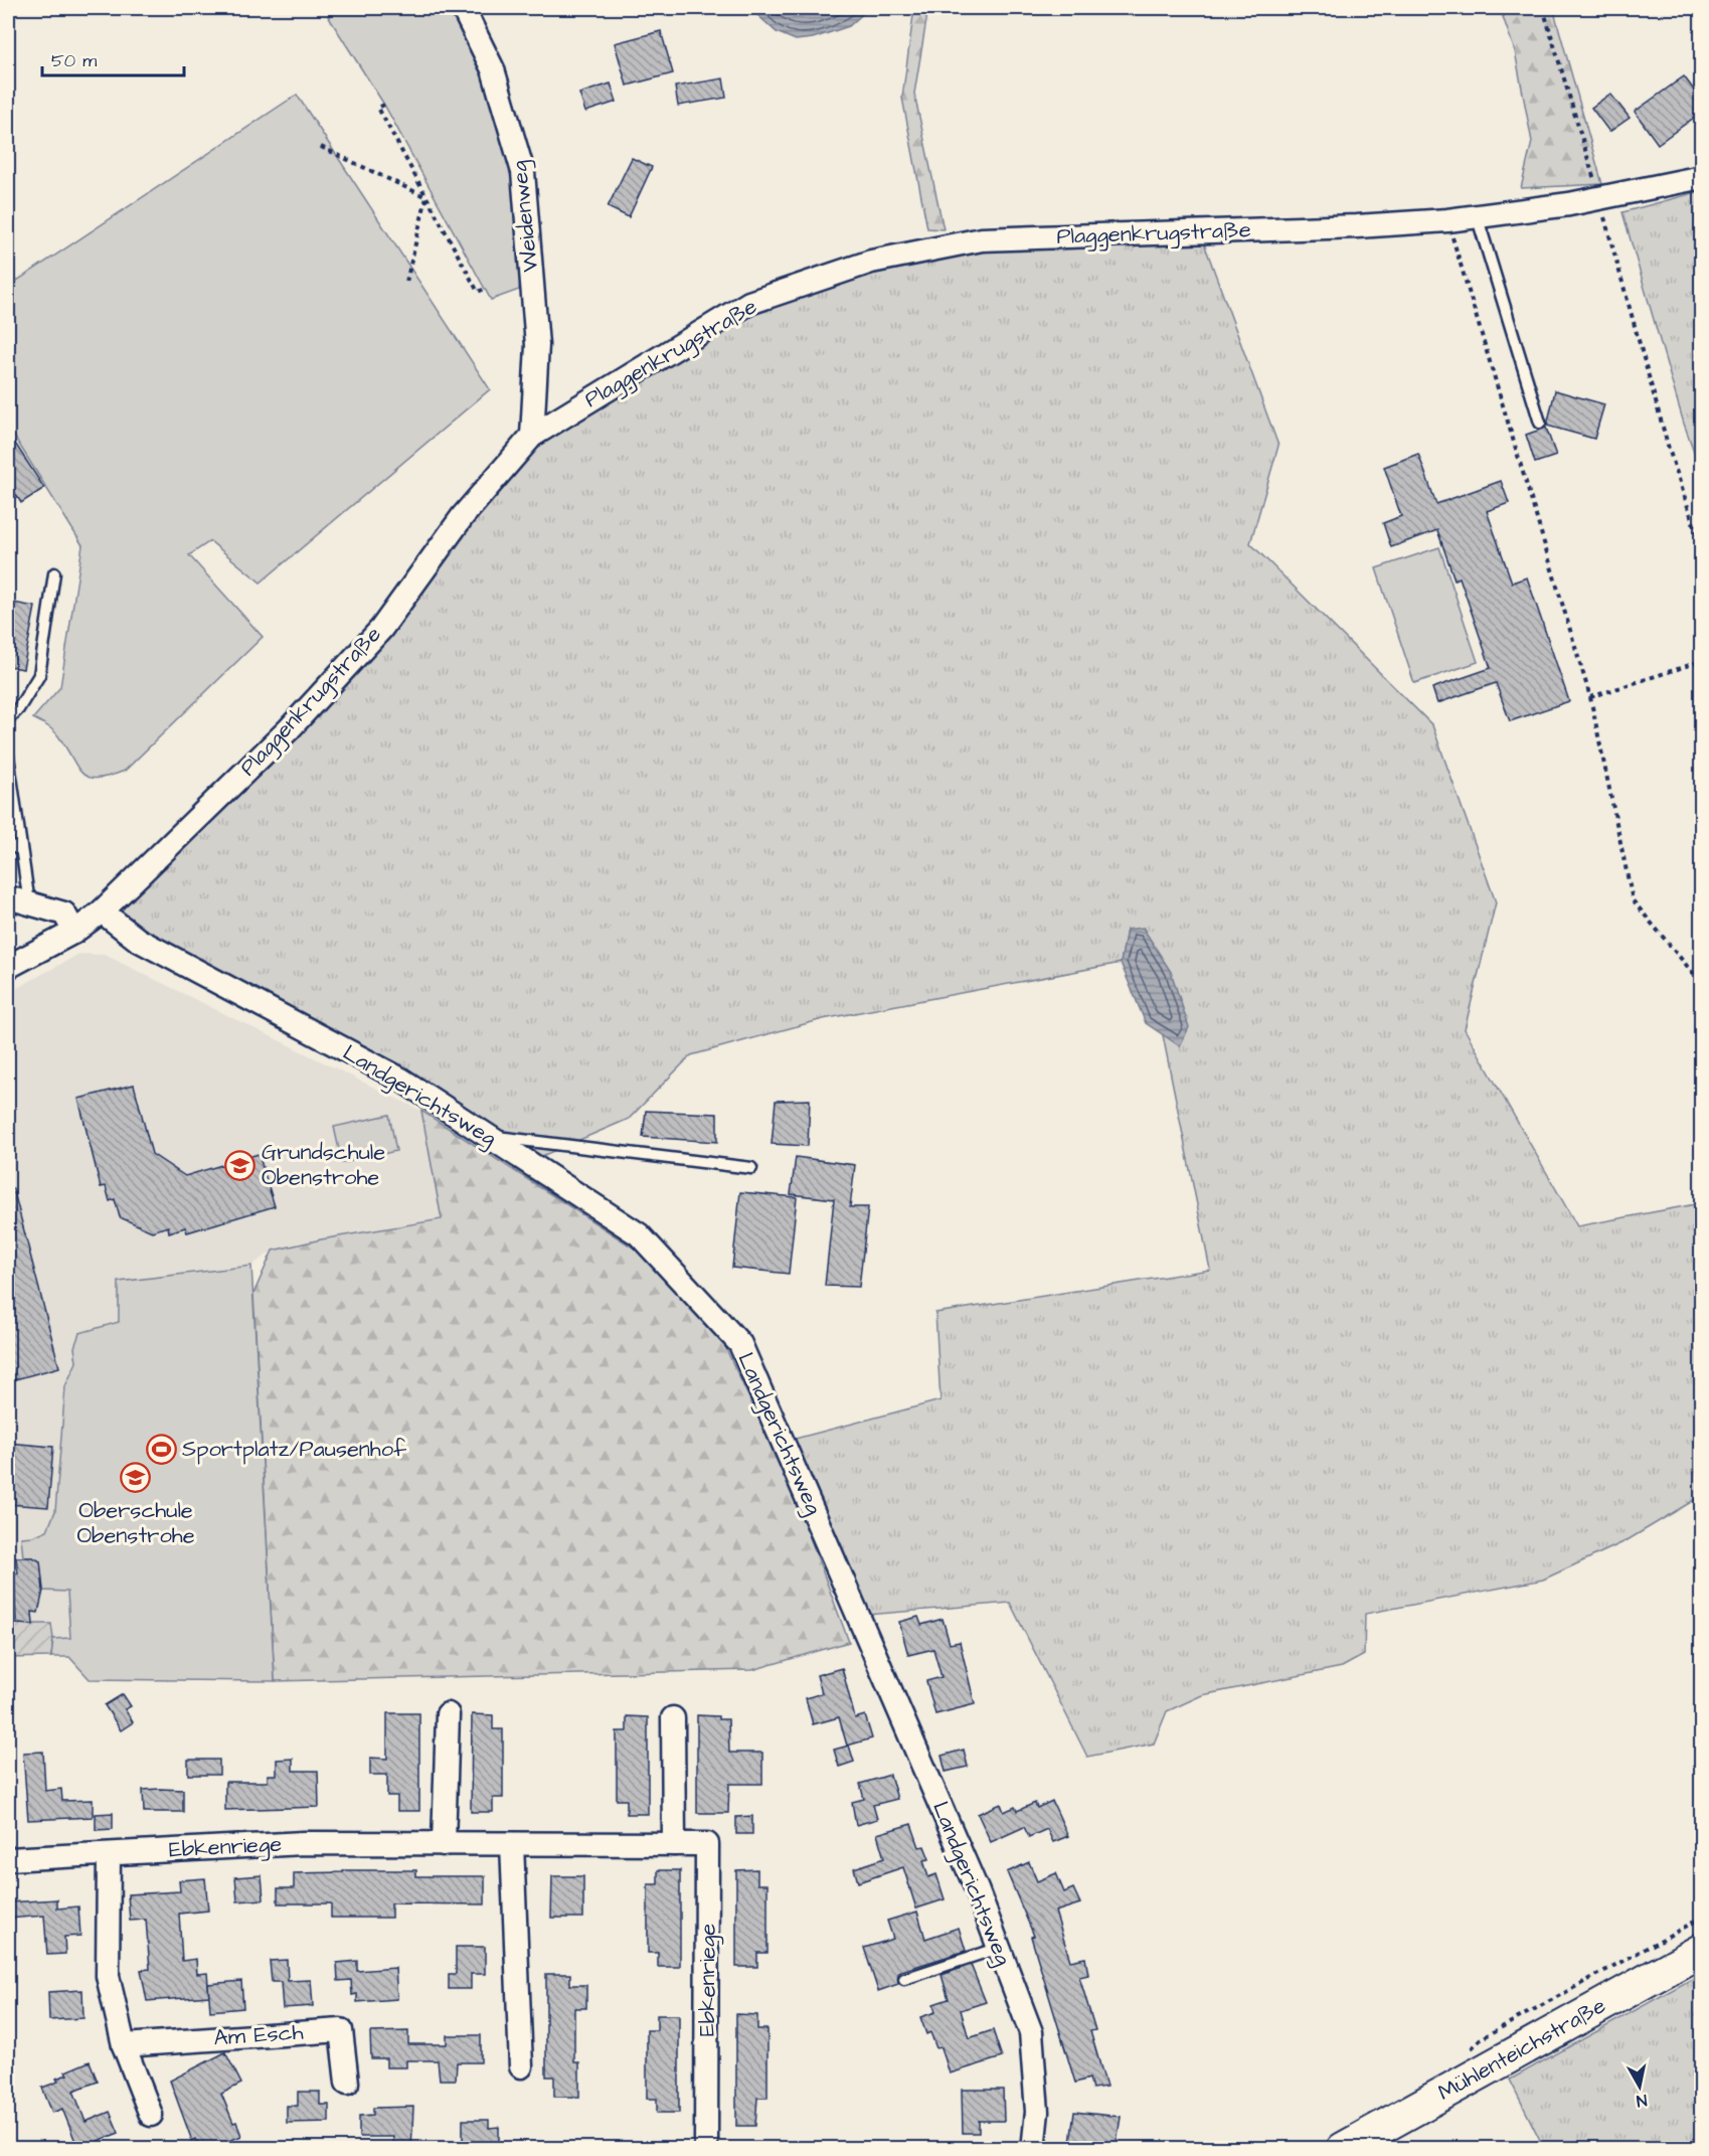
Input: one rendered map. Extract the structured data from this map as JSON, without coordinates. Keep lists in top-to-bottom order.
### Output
{
  "streets": {
    "street": [
      "Weidenweg",
      "Plaggenkrugstraße",
      "Landgerichtsweg",
      "Ebkenriege",
      "Am Esch",
      "Mühlenteichstraße"
    ]
  },
  "crossings": [
    ["Weidenweg", "Plaggenkrugstraße"],
    ["Plaggenkrugstraße", "Landgerichtsweg"]
  ],
  "places": {
    "school or university": ["Grundschule Obenstrohe", "Oberschule Obenstrohe"],
    "sports": ["Sportplatz/Pausenhof"]
  },
  "scale_bar": "50 m",
  "north": "bottom"
}
